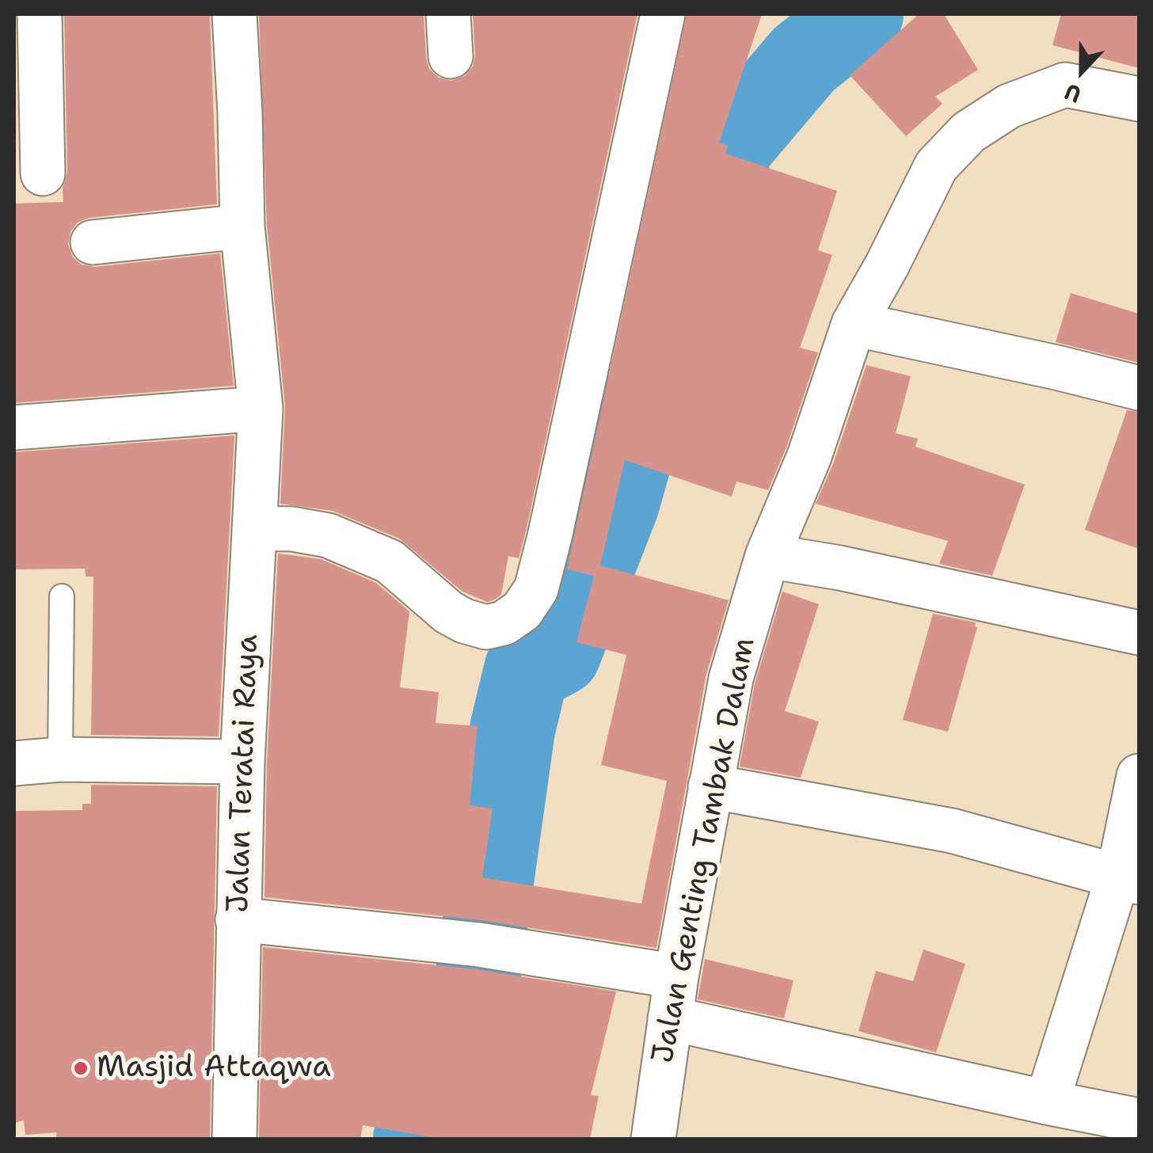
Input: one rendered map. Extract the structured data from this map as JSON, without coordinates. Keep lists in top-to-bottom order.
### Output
{
  "streets": {
    "street": ["Jalan Teratai Raya", "Jalan Genting Tambak Dalam"]
  },
  "places": ["Masjid Attaqwa"],
  "north": "bottom"
}
